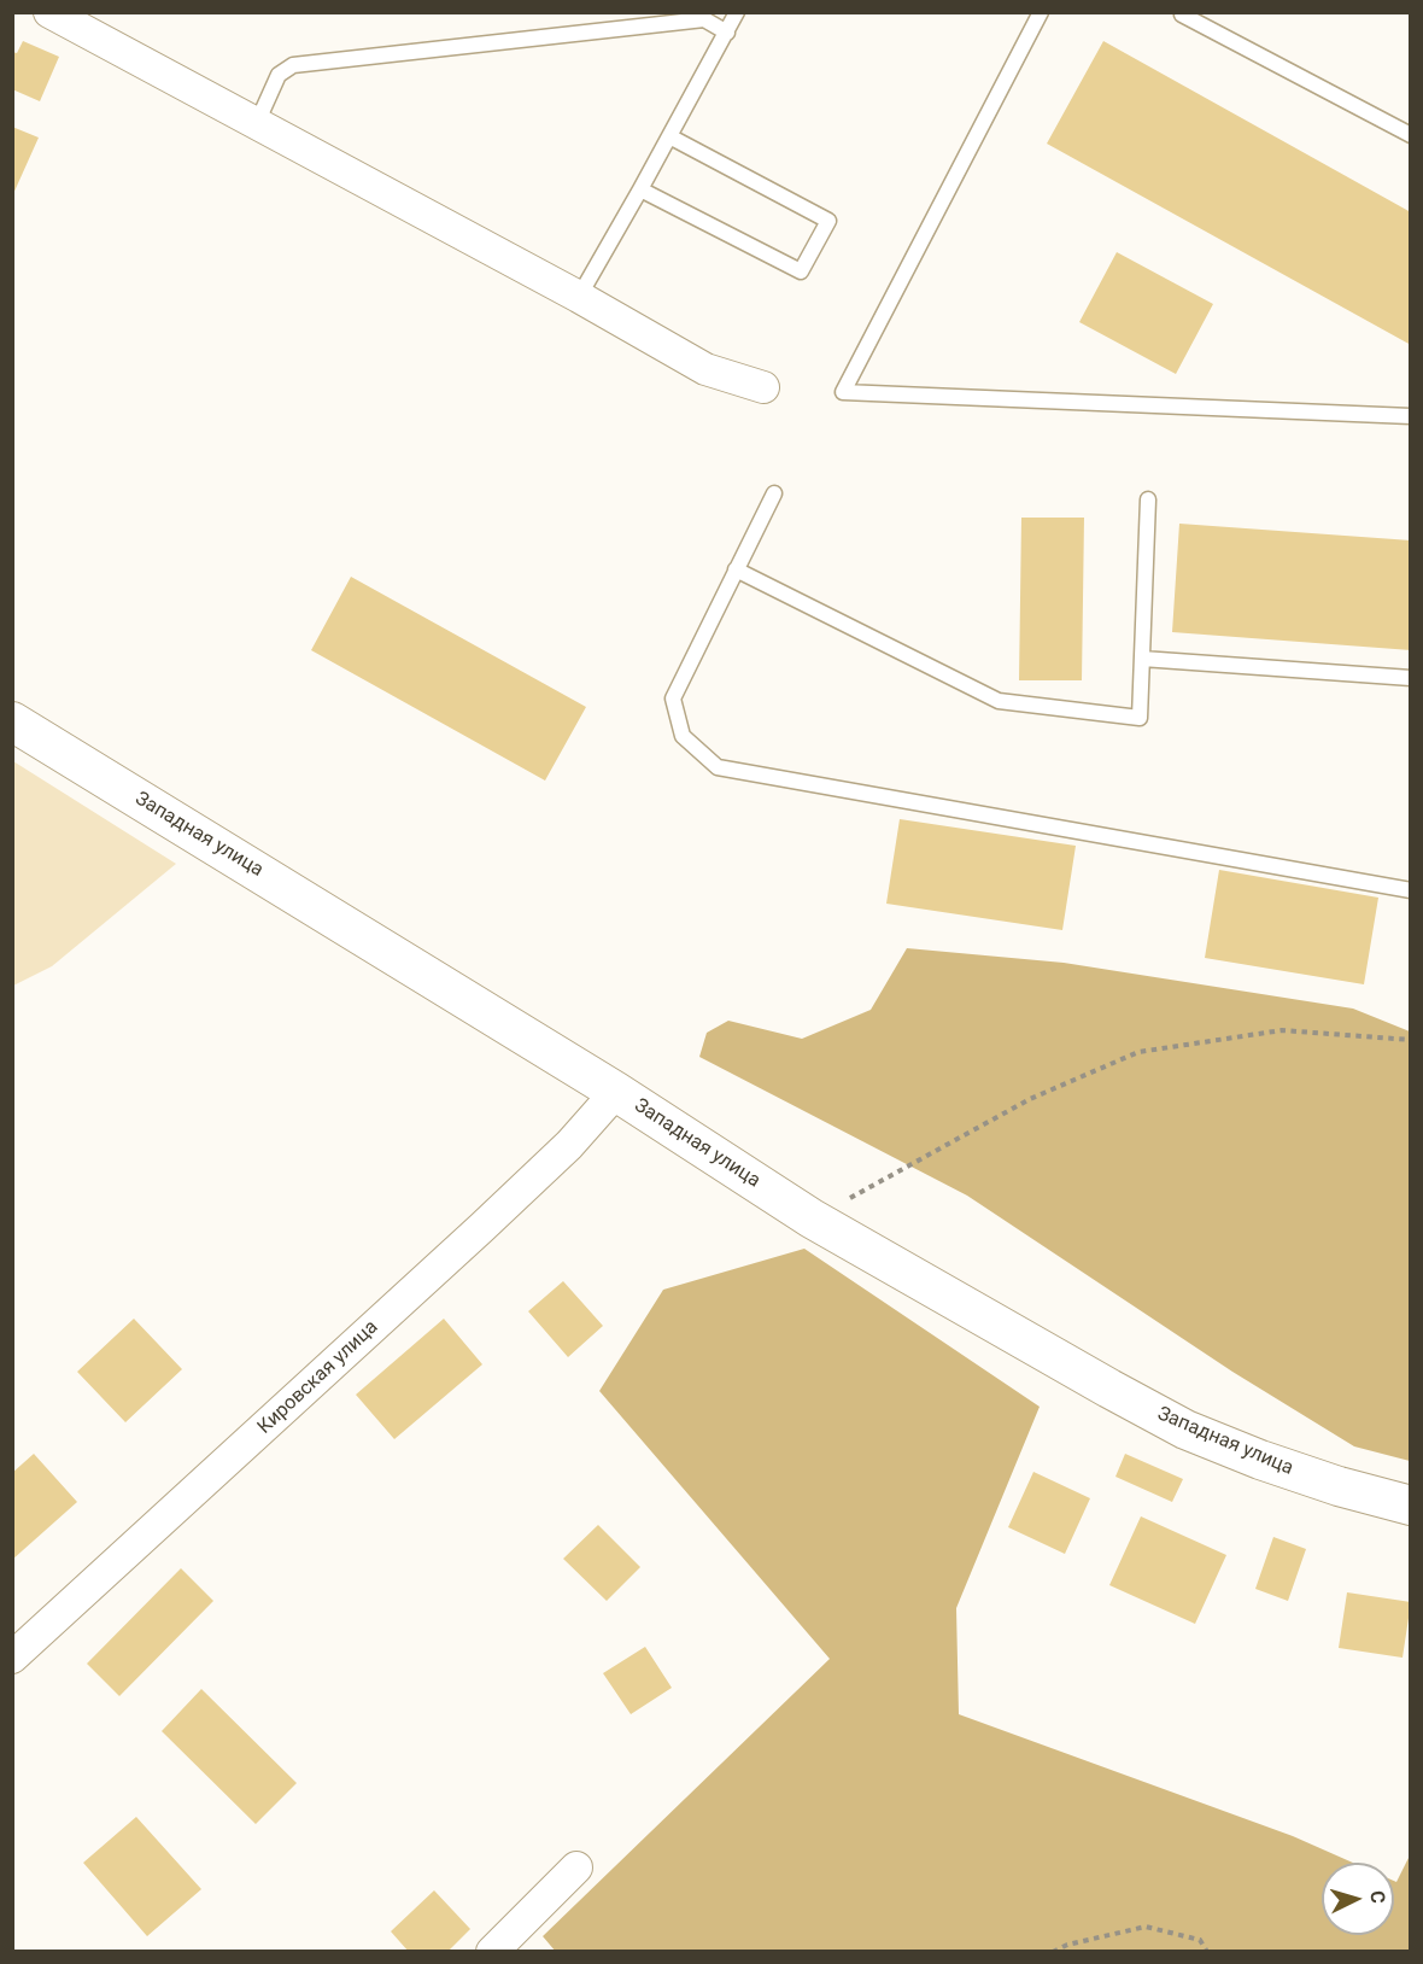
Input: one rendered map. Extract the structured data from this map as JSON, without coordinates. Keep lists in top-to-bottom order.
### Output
{
  "streets": {
    "street": ["Западная улица", "Кировская улица"]
  },
  "crossings": [
    ["Западная улица", "Кировская улица"]
  ],
  "north": "right"
}
